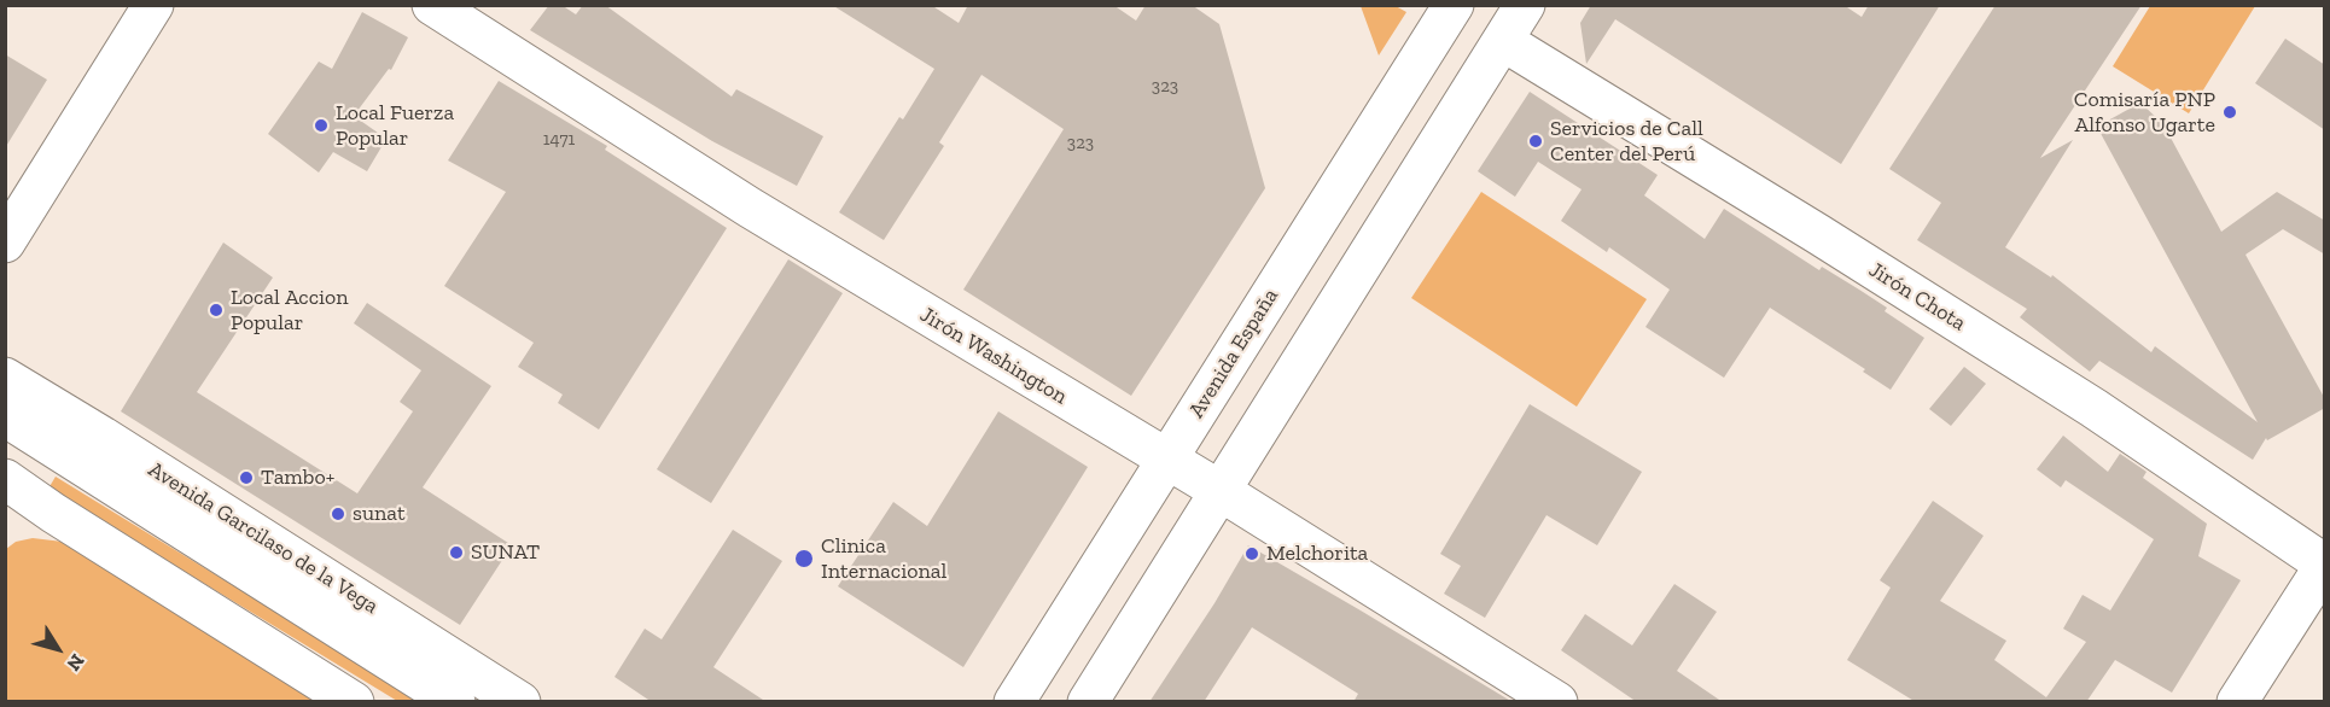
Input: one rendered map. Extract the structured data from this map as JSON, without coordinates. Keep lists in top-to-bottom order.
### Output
{
  "streets": {
    "street": [
      "Jirón Chota",
      "Avenida España",
      "Jirón Washington",
      "Avenida Garcilaso de la Vega"
    ]
  },
  "crossings": [
    ["Jirón Chota", "Avenida España"],
    ["Avenida España", "Jirón Washington"]
  ],
  "places": [
    "Comisaría PNP Alfonso Ugarte",
    "Local Fuerza Popular",
    "Servicios de Call Center del Perú",
    "Local Accion Popular",
    "Tambo+",
    "sunat",
    "SUNAT",
    "Melchorita",
    "Clinica Internacional"
  ],
  "house_numbers": ["323", "1471", "323"],
  "north": "bottom right"
}
